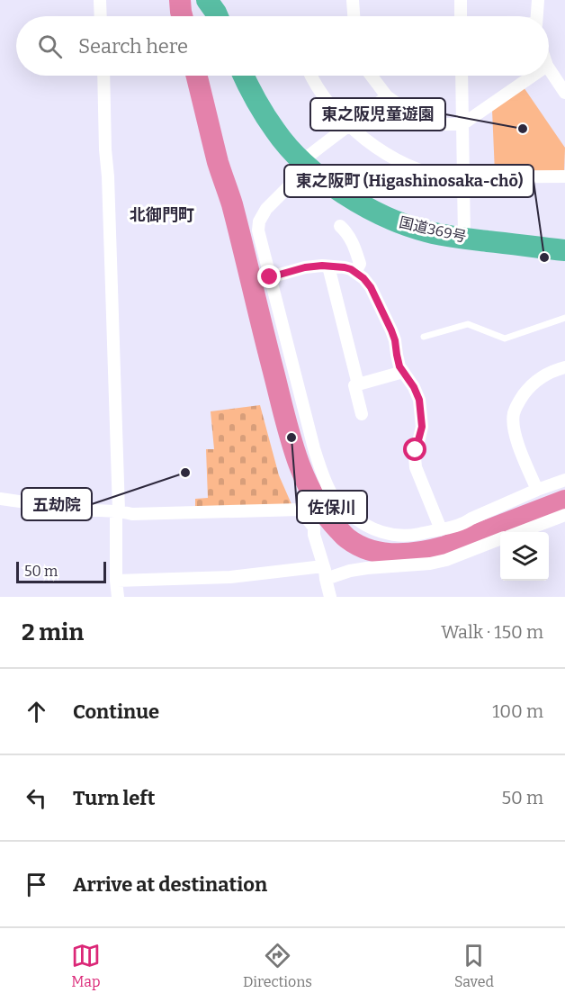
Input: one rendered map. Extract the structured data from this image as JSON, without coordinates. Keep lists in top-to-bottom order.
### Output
{
  "streets": {
    "highway": ["国道369号"]
  },
  "districts": ["北御門町"],
  "places": [
    "東之阪児童遊園",
    "東之阪町 (Higashinosaka-chō)",
    "佐保川",
    "五劫院"
  ],
  "scale_bar": "50 m",
  "page": {
    "search": "Search here",
    "scale": "50 m",
    "heading": ["2 min", "Walk · 150 m"],
    "list": [
      ["Continue", "100 m"],
      ["Turn left", "50 m"],
      "Arrive at destination"
    ],
    "nav": ["Map", "Directions", "Saved"]
  }
}
